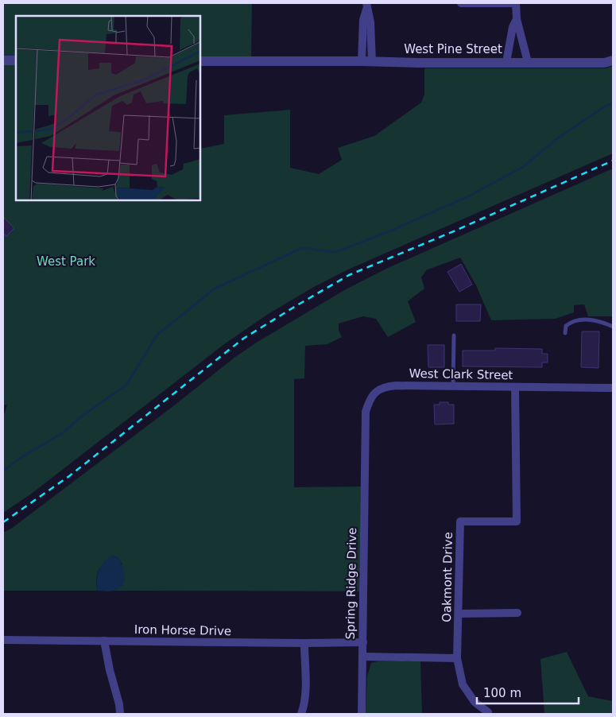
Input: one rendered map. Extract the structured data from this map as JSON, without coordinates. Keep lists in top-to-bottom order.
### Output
{
  "streets": {
    "street": [
      "West Pine Street",
      "West Clark Street",
      "Oakmont Drive",
      "Spring Ridge Drive",
      "Iron Horse Drive"
    ]
  },
  "crossings": [
    ["West Clark Street", "Oakmont Drive"],
    ["West Clark Street", "Spring Ridge Drive"],
    ["Spring Ridge Drive", "Iron Horse Drive"]
  ],
  "parks": ["West Park"],
  "scale_bar": "100 m"
}
